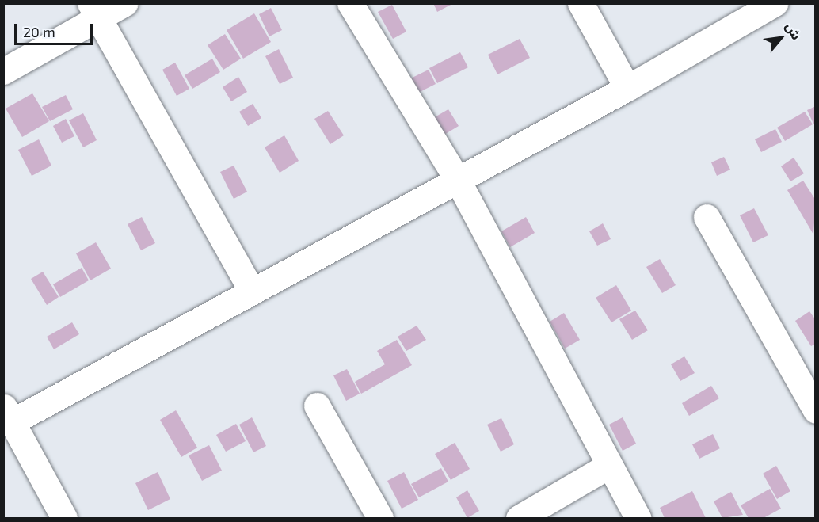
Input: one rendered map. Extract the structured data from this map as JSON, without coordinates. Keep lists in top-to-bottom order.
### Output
{
  "scale_bar": "20 m",
  "north": "top right"
}
